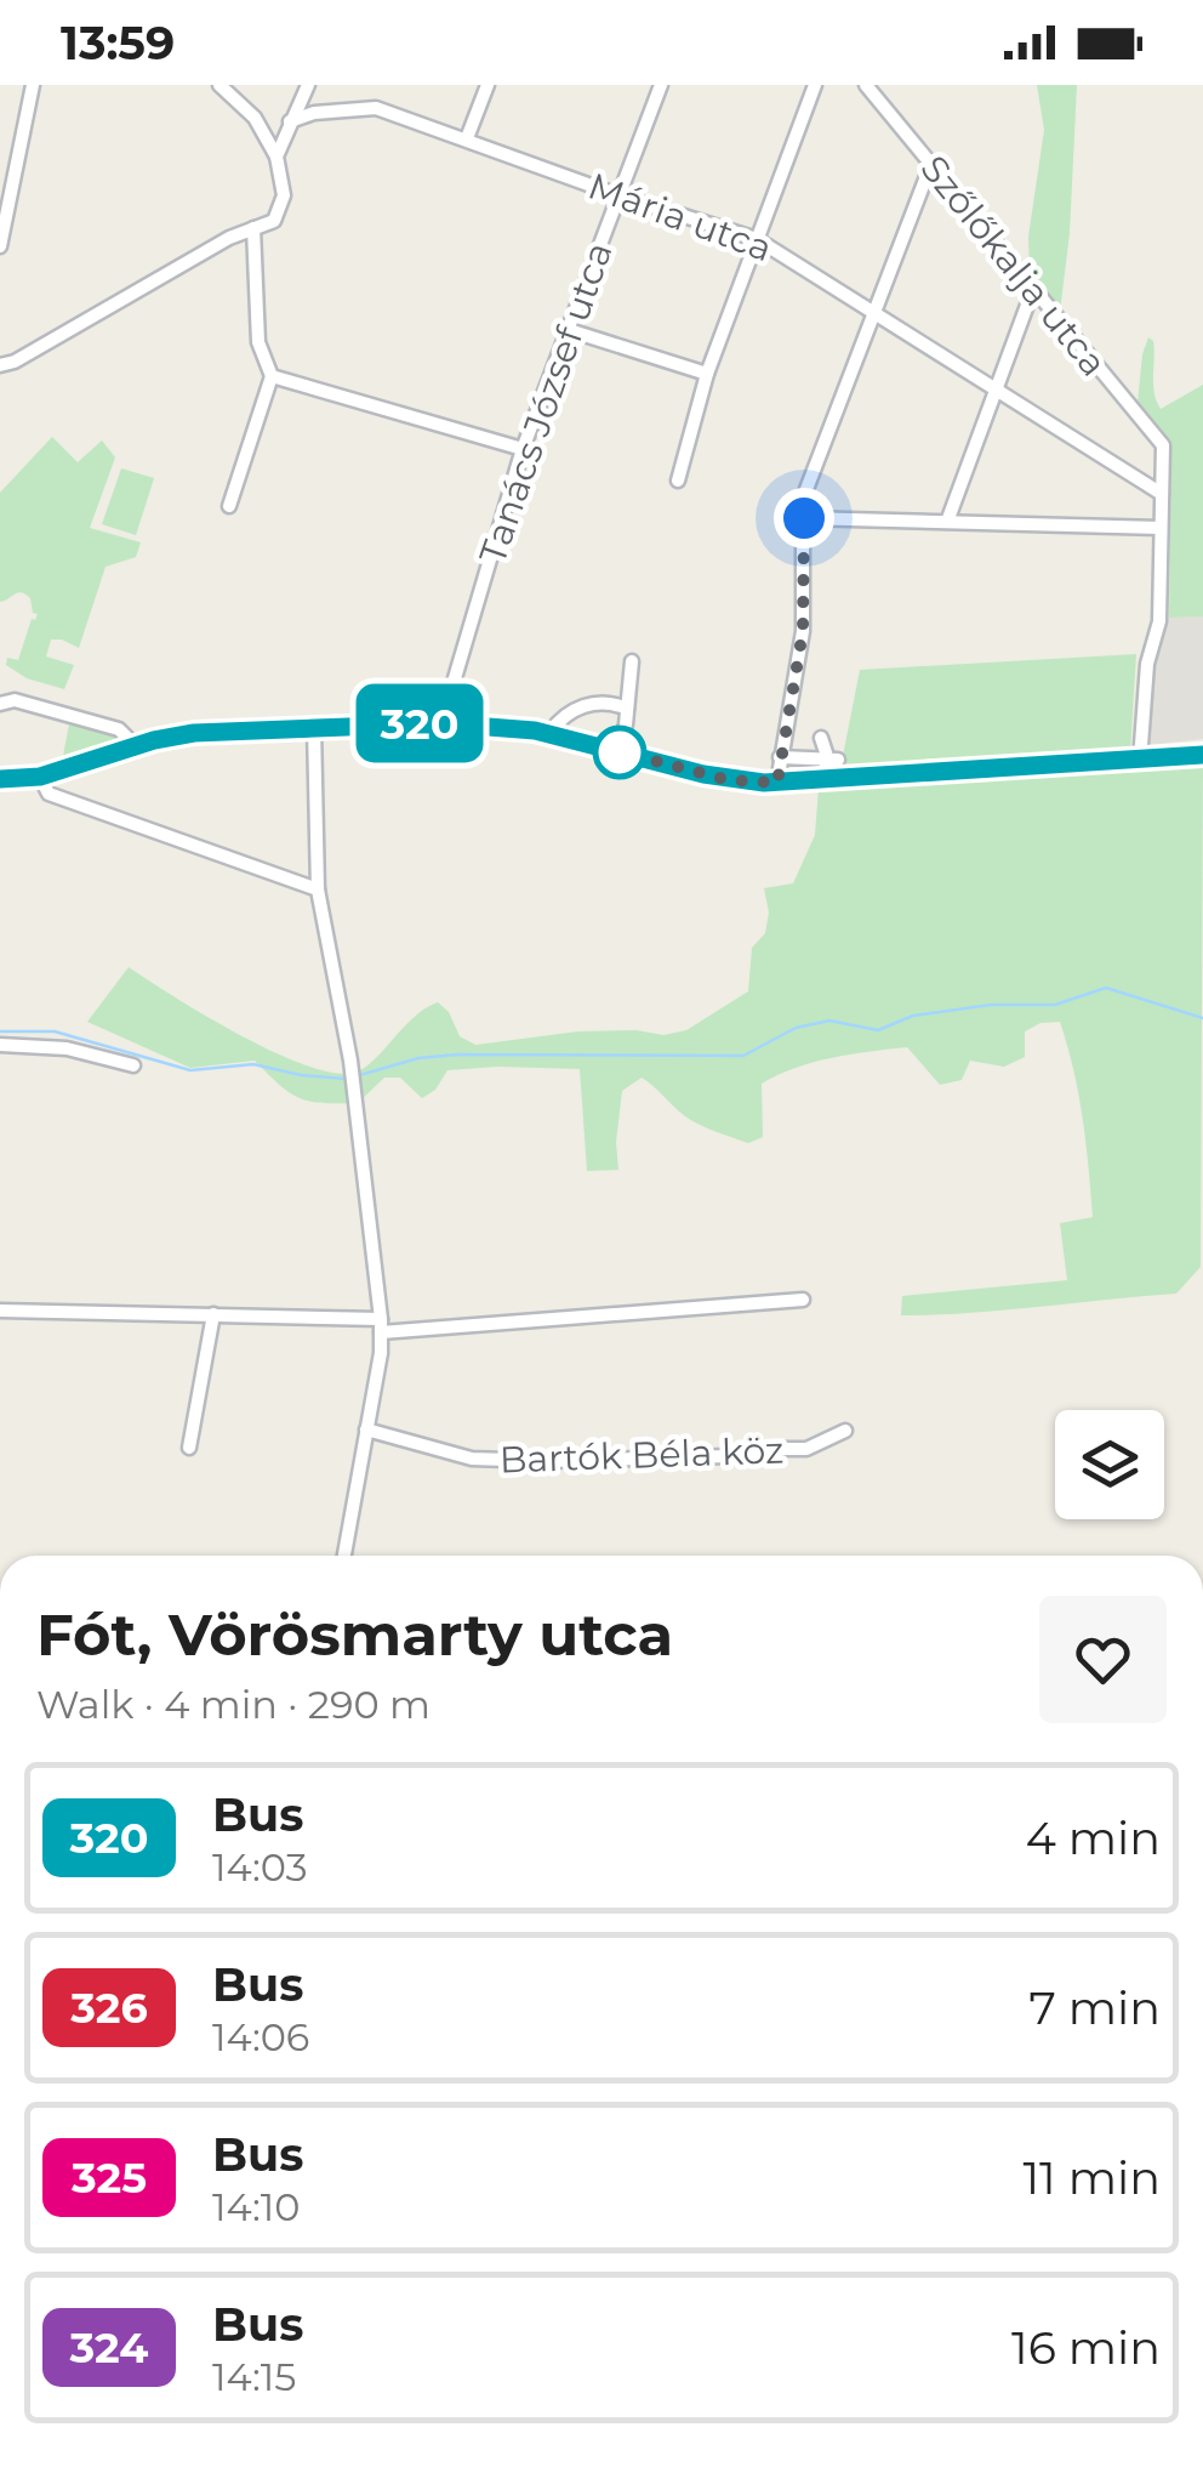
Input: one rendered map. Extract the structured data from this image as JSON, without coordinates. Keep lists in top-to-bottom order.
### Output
{
  "streets": {
    "street": [
      "Mária utca",
      "Szőlőkalja utca",
      "Tanács József utca",
      "Bartók Béla köz"
    ]
  },
  "crossings": [
    ["Mária utca", "Szőlőkalja utca"],
    ["Mária utca", "Tanács József utca"]
  ],
  "lines": ["bus line 320"],
  "page": {
    "status": "13:59",
    "on_map": "320",
    "heading": ["Fót, Vörösmarty utca", "Walk · 4 min · 290 m"],
    "list": [
      {
        "mark": "320",
        "name": "Bus",
        "note": "14:03",
        "value": "4 min"
      },
      {
        "mark": "326",
        "name": "Bus",
        "note": "14:06",
        "value": "7 min"
      },
      {
        "mark": "325",
        "name": "Bus",
        "note": "14:10",
        "value": "11 min"
      },
      {
        "mark": "324",
        "name": "Bus",
        "note": "14:15",
        "value": "16 min"
      }
    ]
  }
}
